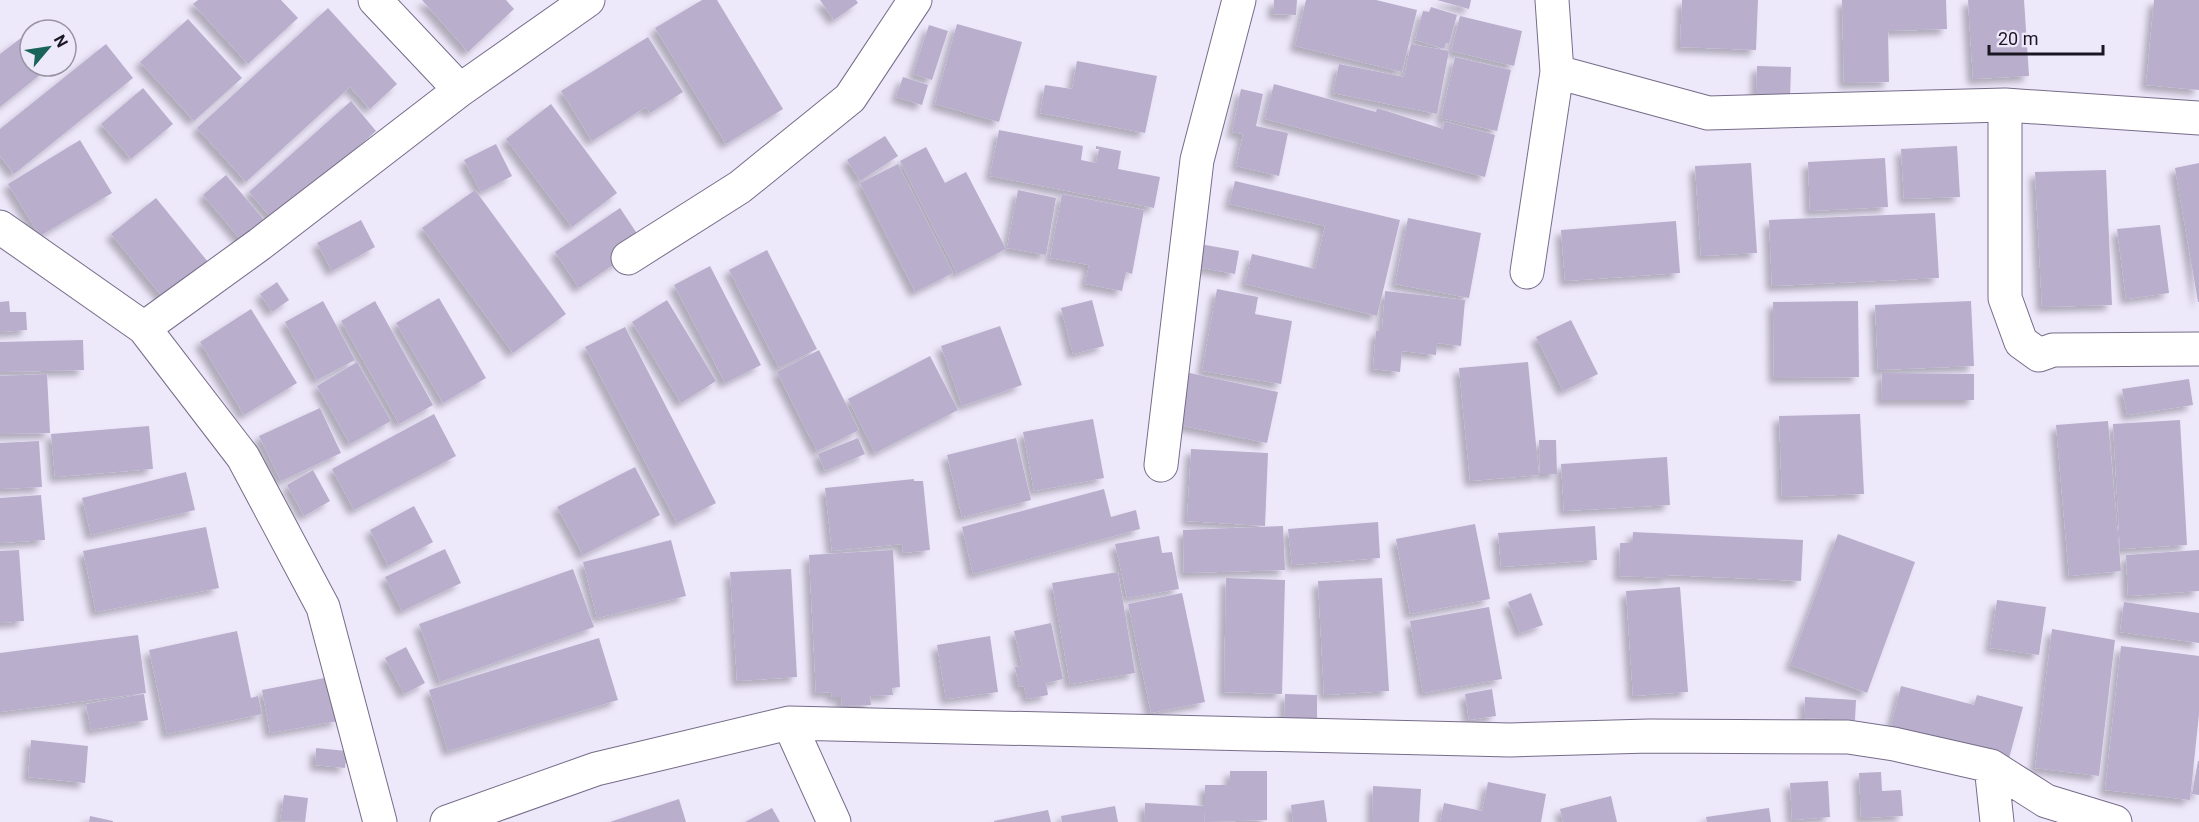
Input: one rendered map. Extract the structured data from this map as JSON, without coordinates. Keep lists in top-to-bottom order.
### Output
{
  "scale_bar": "20 m",
  "north": "top right"
}
